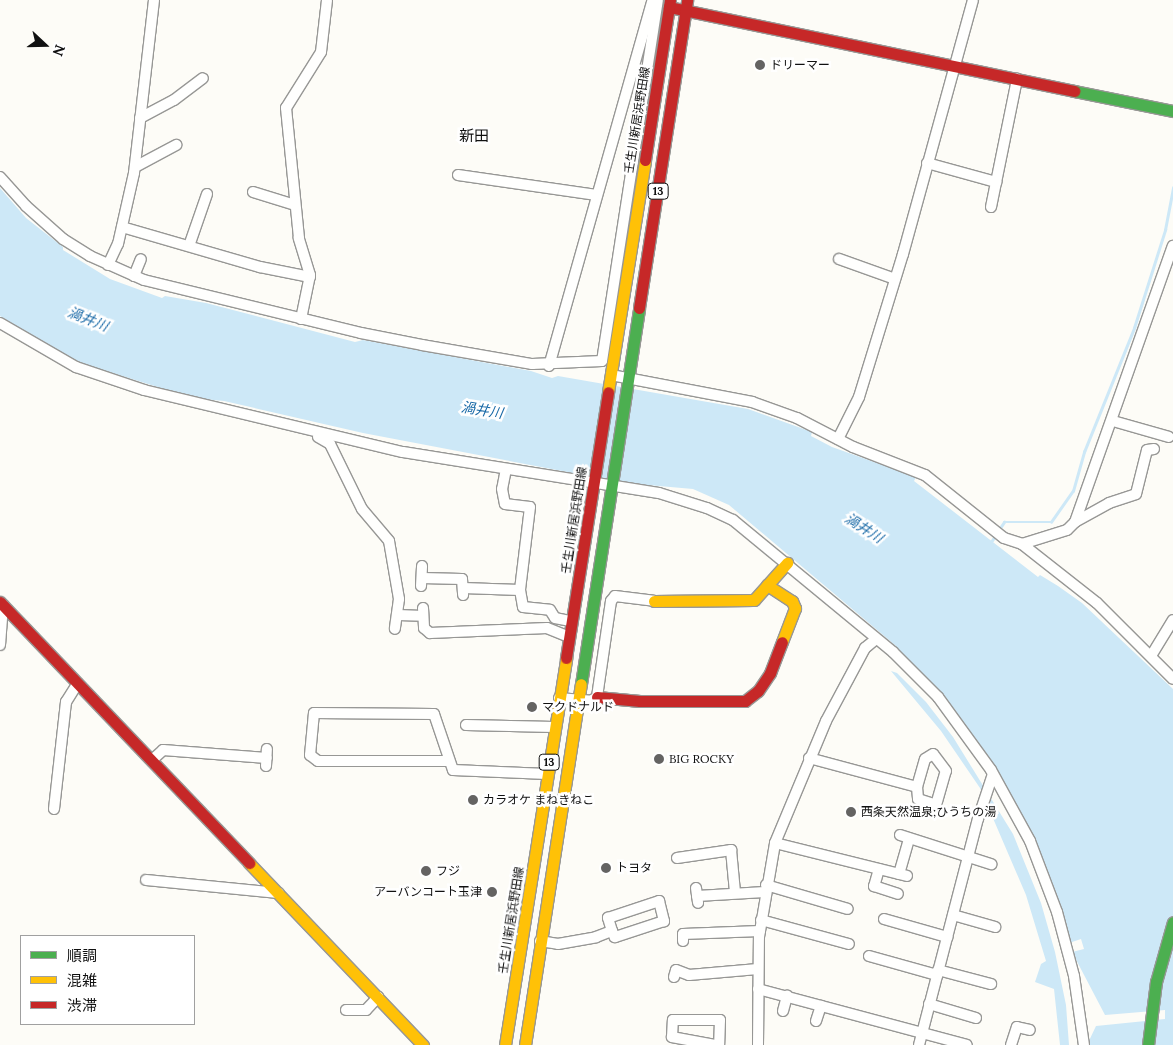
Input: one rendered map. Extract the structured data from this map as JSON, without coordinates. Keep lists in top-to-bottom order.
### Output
{
  "streets": {
    "main road": ["壬生川新居浜野田線", "13"]
  },
  "districts": ["新田"],
  "water": ["渦井川"],
  "places": [
    "ドリーマー",
    "マクドナルド",
    "BIG ROCKY",
    "カラオケ まねきねこ",
    "西条天然温泉;ひうちの湯",
    "トヨタ",
    "フジ",
    "アーバンコート玉津"
  ],
  "legend": ["順調", "混雑", "渋滞"],
  "north": "right"
}
